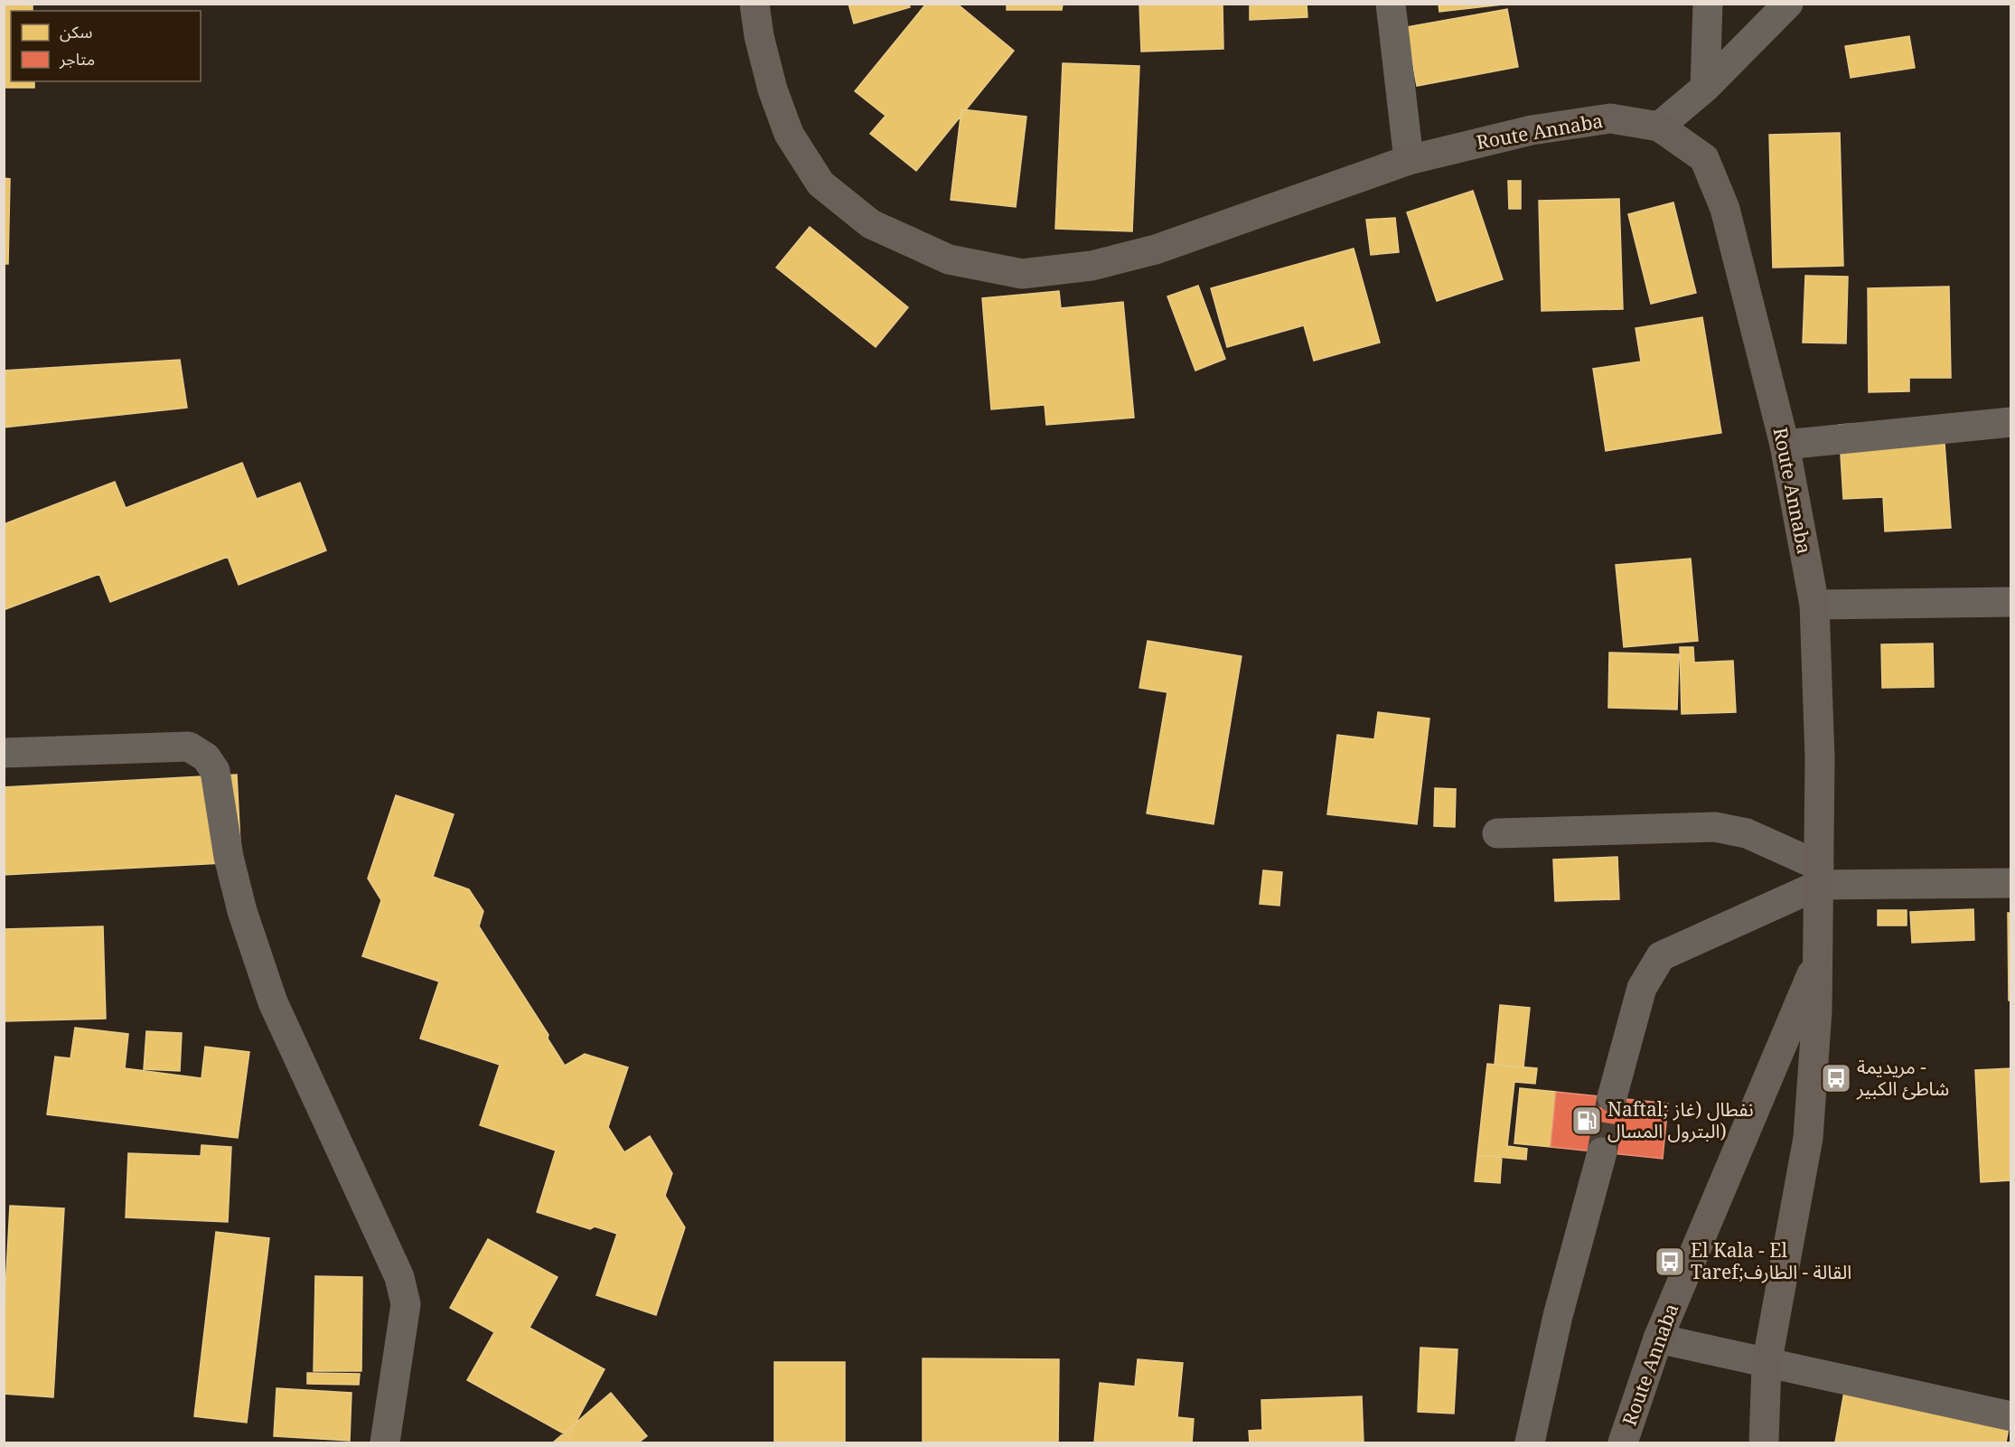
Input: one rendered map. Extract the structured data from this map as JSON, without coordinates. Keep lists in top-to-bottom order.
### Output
{
  "streets": {
    "main road": ["Route Annaba"]
  },
  "places": {
    "bus stop": ["مريديمة - شاطئ الكبير", "El Kala - El Taref;القالة - الطارف"],
    "fuel station": ["Naftal; نفطال (غاز البترول المسال)"]
  },
  "legend": ["سكن", "متاجر"]
}
